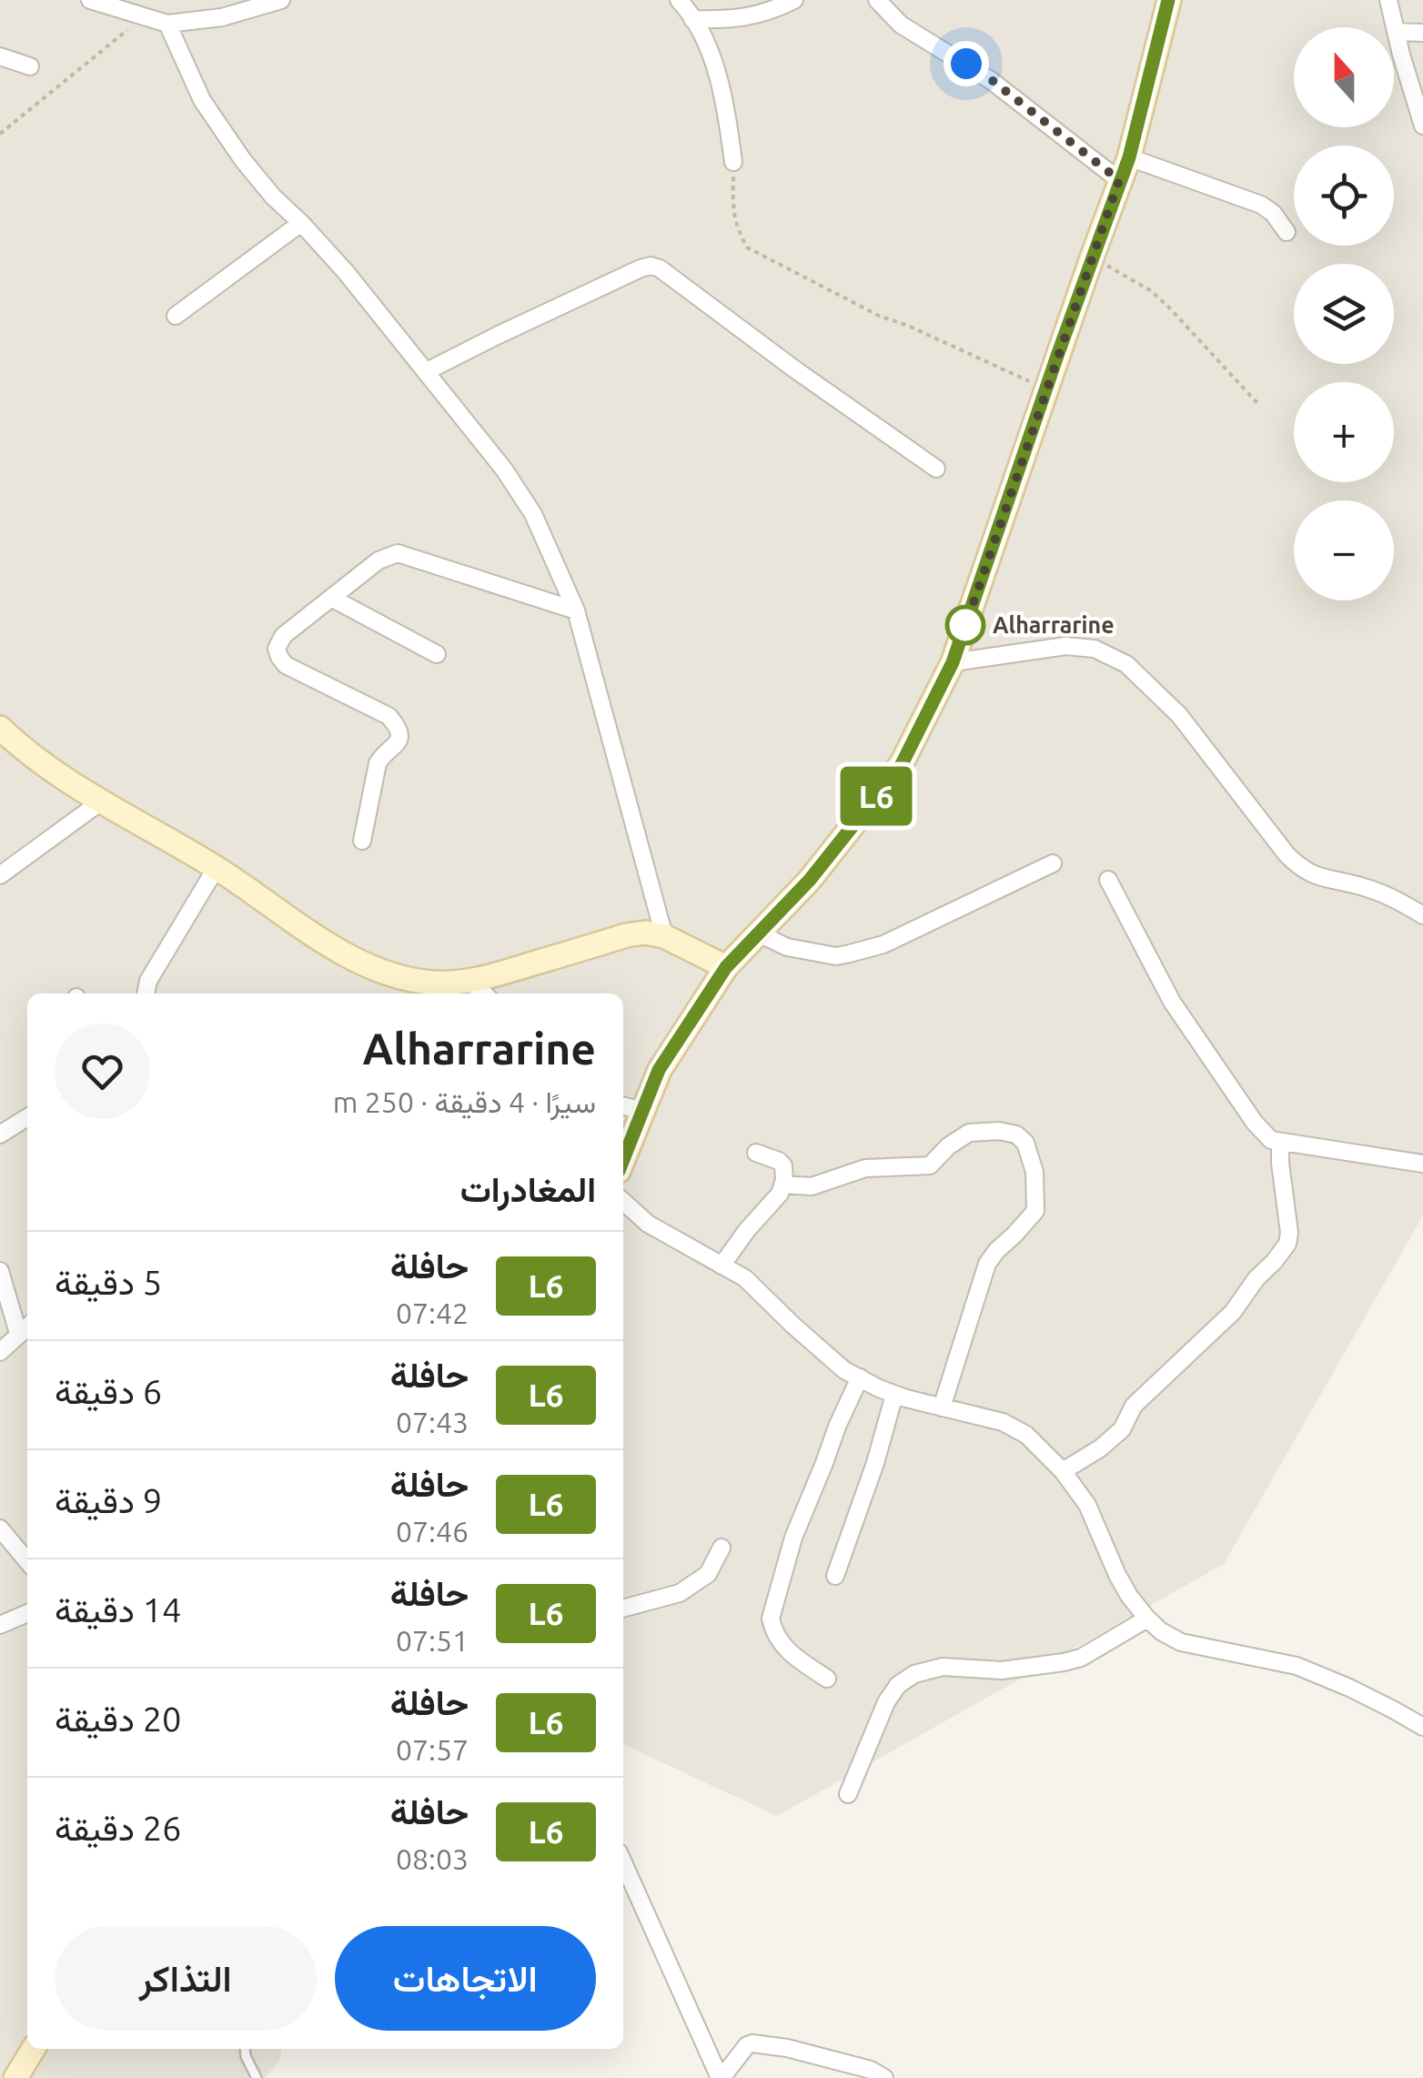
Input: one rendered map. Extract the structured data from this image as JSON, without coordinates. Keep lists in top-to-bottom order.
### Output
{
  "places": ["Alharrarine"],
  "lines": ["bus line L6"],
  "north": "top",
  "page": {
    "on_map": "L6",
    "map_buttons": ["+", "−"],
    "heading": [
      ["Alharrarine", "سيرًا · 4 دقيقة · 250 m"],
      "المغادرات"
    ],
    "list": [
      {
        "mark": "L6",
        "name": "حافلة",
        "note": "07:42",
        "value": "5 دقيقة"
      },
      {
        "mark": "L6",
        "name": "حافلة",
        "note": "07:43",
        "value": "6 دقيقة"
      },
      {
        "mark": "L6",
        "name": "حافلة",
        "note": "07:46",
        "value": "9 دقيقة"
      },
      {
        "mark": "L6",
        "name": "حافلة",
        "note": "07:51",
        "value": "14 دقيقة"
      },
      {
        "mark": "L6",
        "name": "حافلة",
        "note": "07:57",
        "value": "20 دقيقة"
      },
      {
        "mark": "L6",
        "name": "حافلة",
        "note": "08:03",
        "value": "26 دقيقة"
      }
    ],
    "buttons": ["الاتجاهات", "التذاكر"]
  }
}
